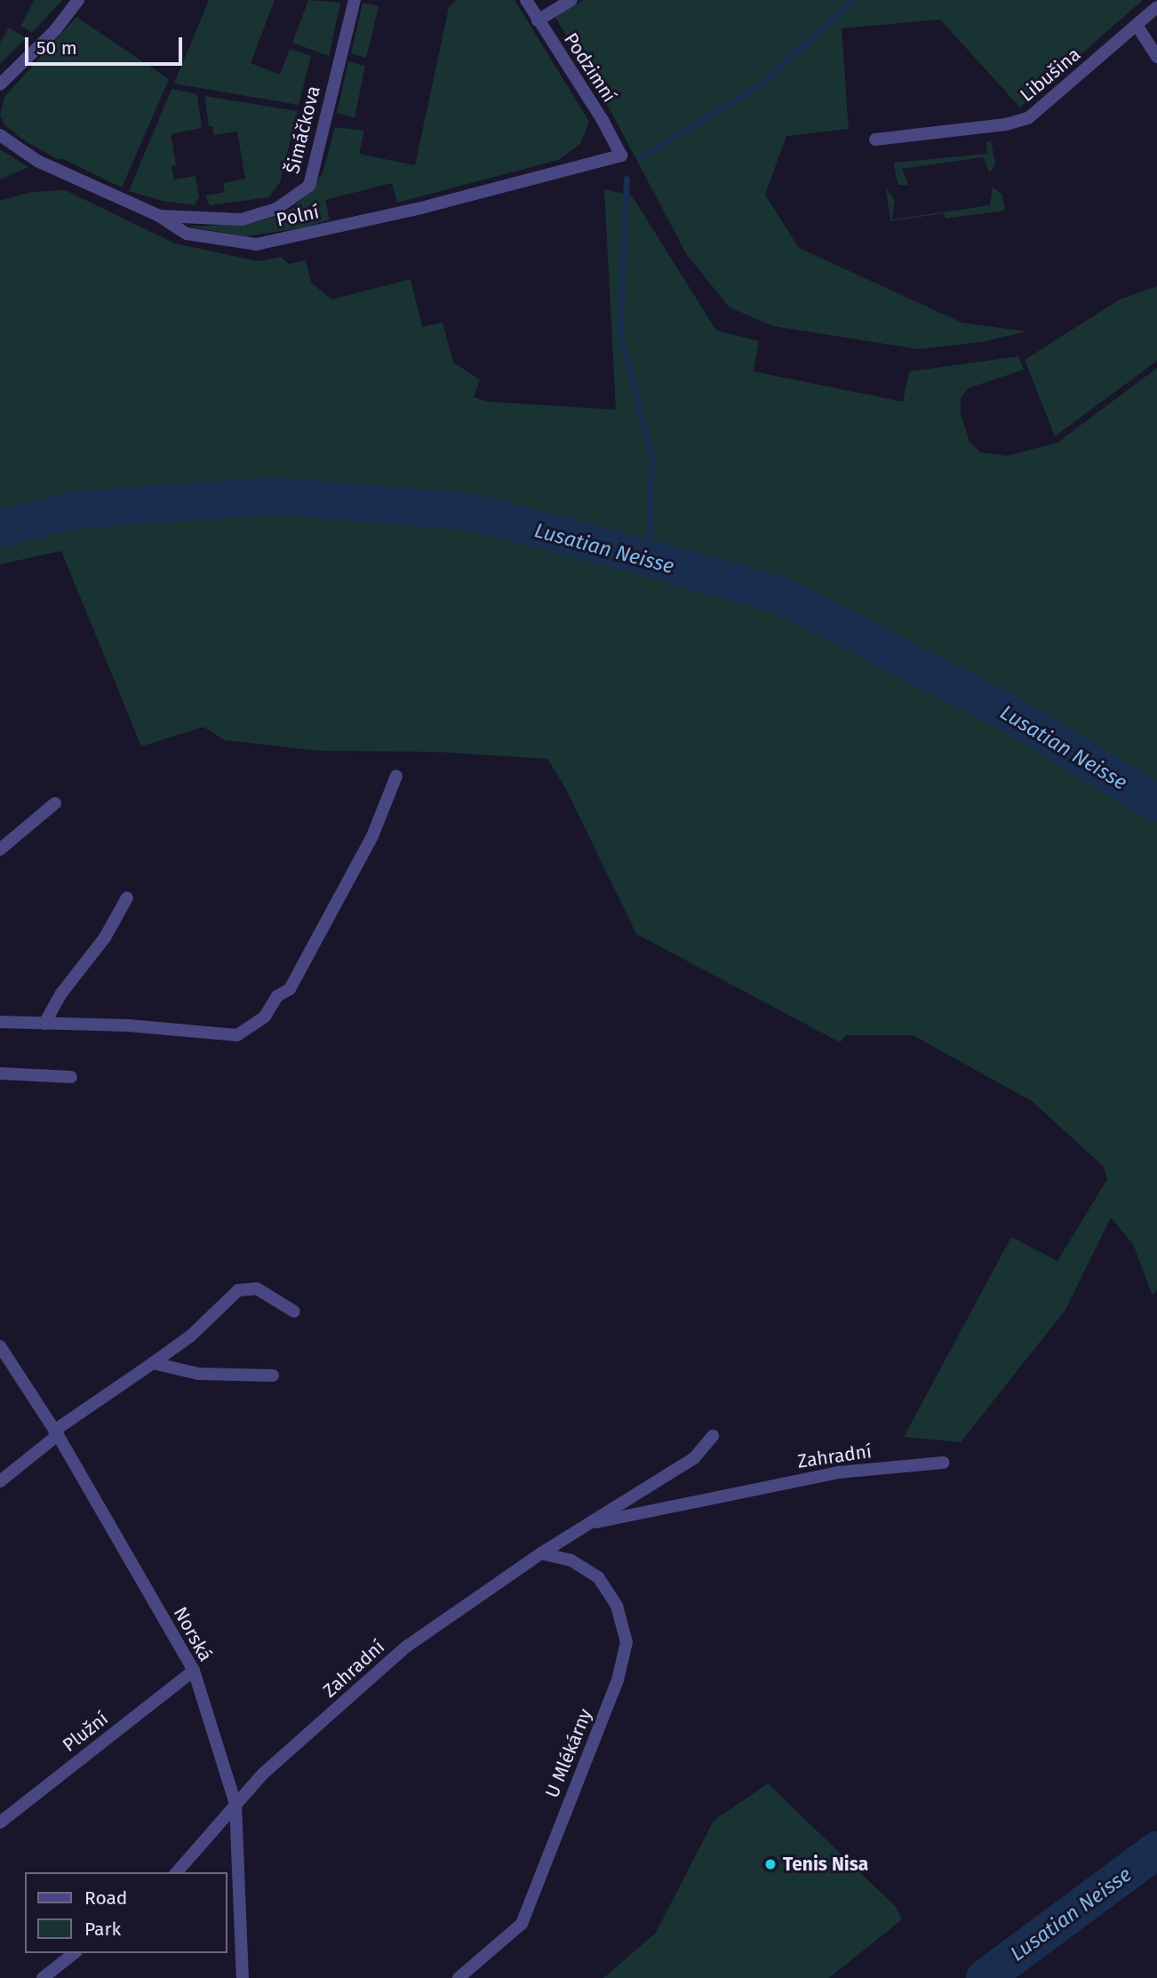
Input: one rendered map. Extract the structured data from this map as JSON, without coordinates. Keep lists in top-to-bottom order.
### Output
{
  "streets": {
    "street": [
      "Podzimní",
      "Libušina",
      "Šimáčkova",
      "Polní",
      "Zahradní",
      "Norská",
      "Plužní",
      "U Mlékárny"
    ]
  },
  "crossings": [
    ["Podzimní", "Polní"],
    ["Šimáčkova", "Polní"],
    ["Zahradní", "Norská"],
    ["Zahradní", "U Mlékárny"],
    ["Norská", "Plužní"]
  ],
  "water": ["Lusatian Neisse"],
  "places": ["Tenis Nisa"],
  "legend": ["Road", "Park"],
  "scale_bar": "50 m"
}
